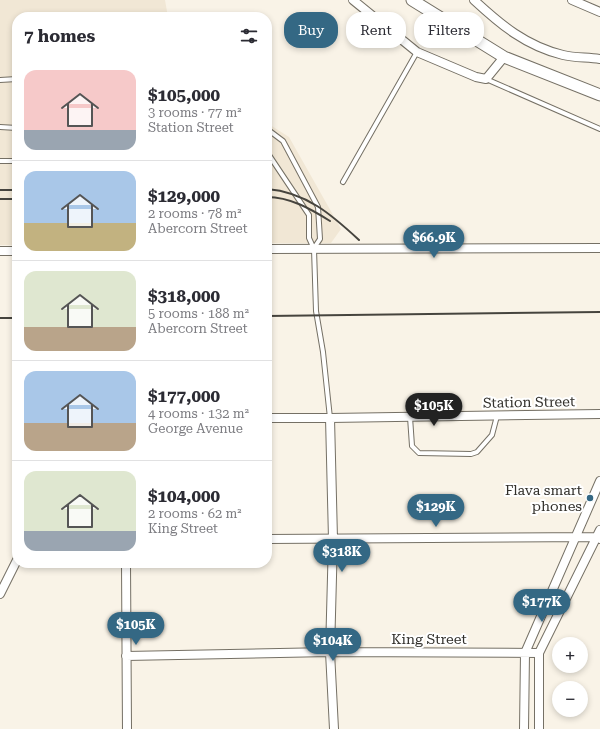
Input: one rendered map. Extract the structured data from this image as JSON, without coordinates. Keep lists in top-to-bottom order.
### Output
{
  "streets": {
    "street": ["Station Street", "King Street"]
  },
  "places": ["Flava smart phones"],
  "page": {
    "chip": ["Buy", "Rent", "Filters"],
    "heading": "7 homes",
    "list": [
      {
        "name": "$105,000",
        "note": "3 rooms · 77 m² · Station Street"
      },
      {
        "name": "$129,000",
        "note": "2 rooms · 78 m² · Abercorn Street"
      },
      {
        "name": "$318,000",
        "note": "5 rooms · 188 m² · Abercorn Street"
      },
      {
        "name": "$177,000",
        "note": "4 rooms · 132 m² · George Avenue"
      },
      {
        "name": "$104,000",
        "note": "2 rooms · 62 m² · King Street"
      }
    ],
    "price": [
      "$66.9K",
      "$105K",
      "$129K",
      "$318K",
      "$177K",
      "$105K",
      "$104K"
    ],
    "map_buttons": ["+", "−"]
  }
}
